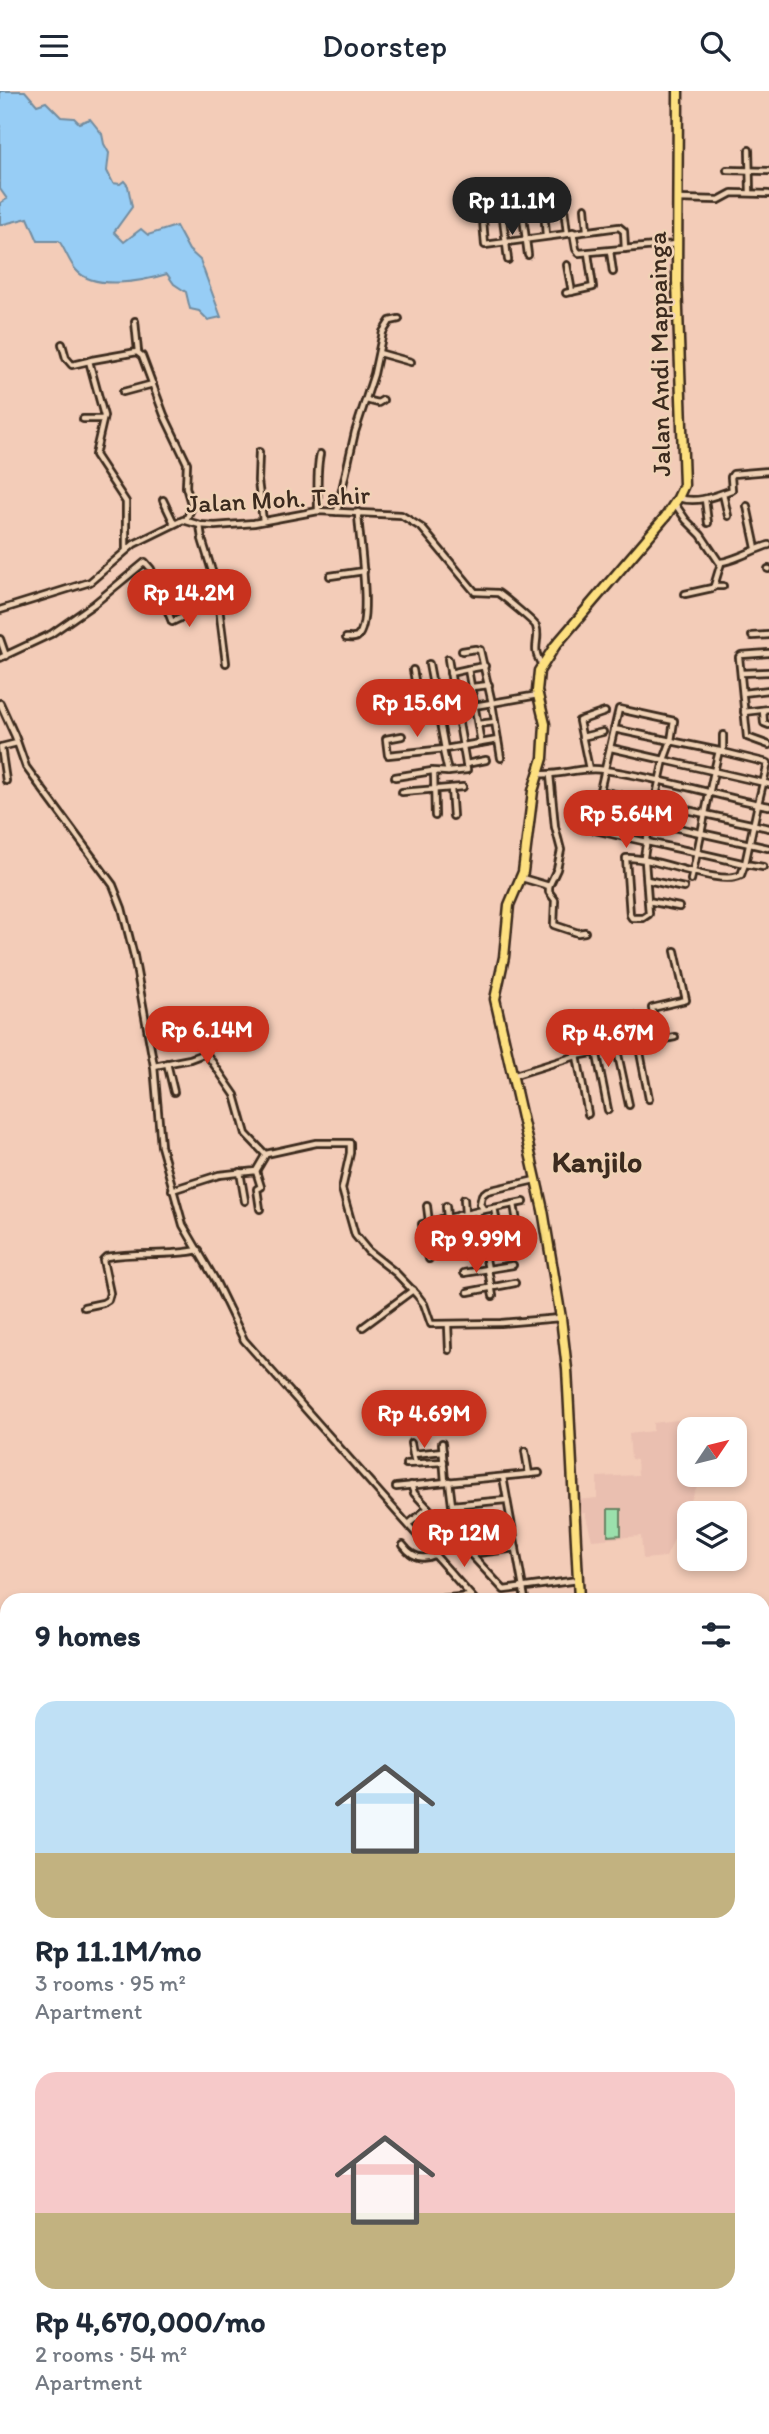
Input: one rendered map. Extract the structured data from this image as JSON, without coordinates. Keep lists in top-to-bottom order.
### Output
{
  "streets": {
    "main road": ["Jalan Andi Mappainga"],
    "street": ["Jalan Moh. Tahir"]
  },
  "crossings": [
    ["Jalan Andi Mappainga", "Jalan Moh. Tahir"]
  ],
  "districts": ["Kanjilo"],
  "north": "top right",
  "page": {
    "header": "Doorstep",
    "price": [
      "Rp 11.1M",
      "Rp 14.2M",
      "Rp 15.6M",
      "Rp 5.64M",
      "Rp 6.14M",
      "Rp 4.67M",
      "Rp 9.99M",
      "Rp 4.69M",
      "Rp 12M"
    ],
    "heading": "9 homes",
    "list": [
      {
        "name": "Rp 11.1M/mo",
        "note": "3 rooms · 95 m² · Apartment"
      },
      {
        "name": "Rp 4,670,000/mo",
        "note": "2 rooms · 54 m² · Apartment"
      }
    ]
  }
}
